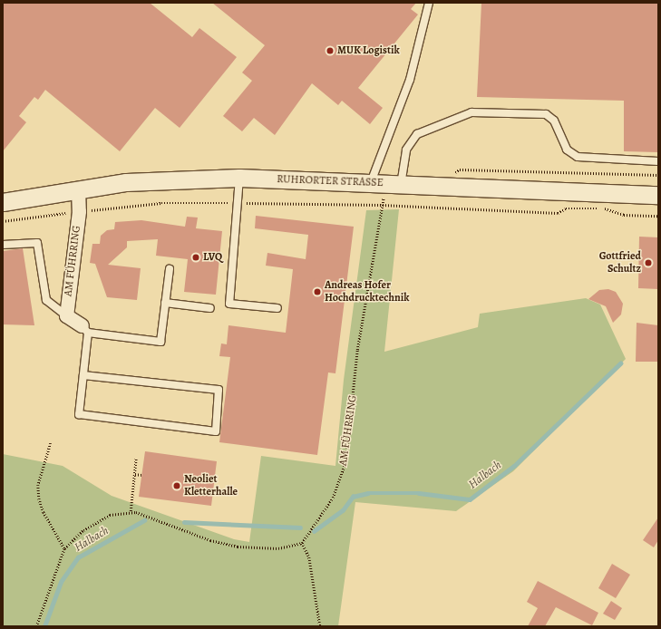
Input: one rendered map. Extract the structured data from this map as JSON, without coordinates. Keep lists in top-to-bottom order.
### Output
{
  "streets": {
    "street": ["RUHRORTER STRASSE", "AM FÜHRRING"]
  },
  "crossings": [
    ["RUHRORTER STRASSE", "AM FÜHRRING"]
  ],
  "water": ["Halbach"],
  "places": [
    "MUK Logistik",
    "LVQ",
    "Gottfried Schultz",
    "Andreas Hofer Hochdrucktechnik",
    "Neoliet Kletterhalle"
  ]
}
